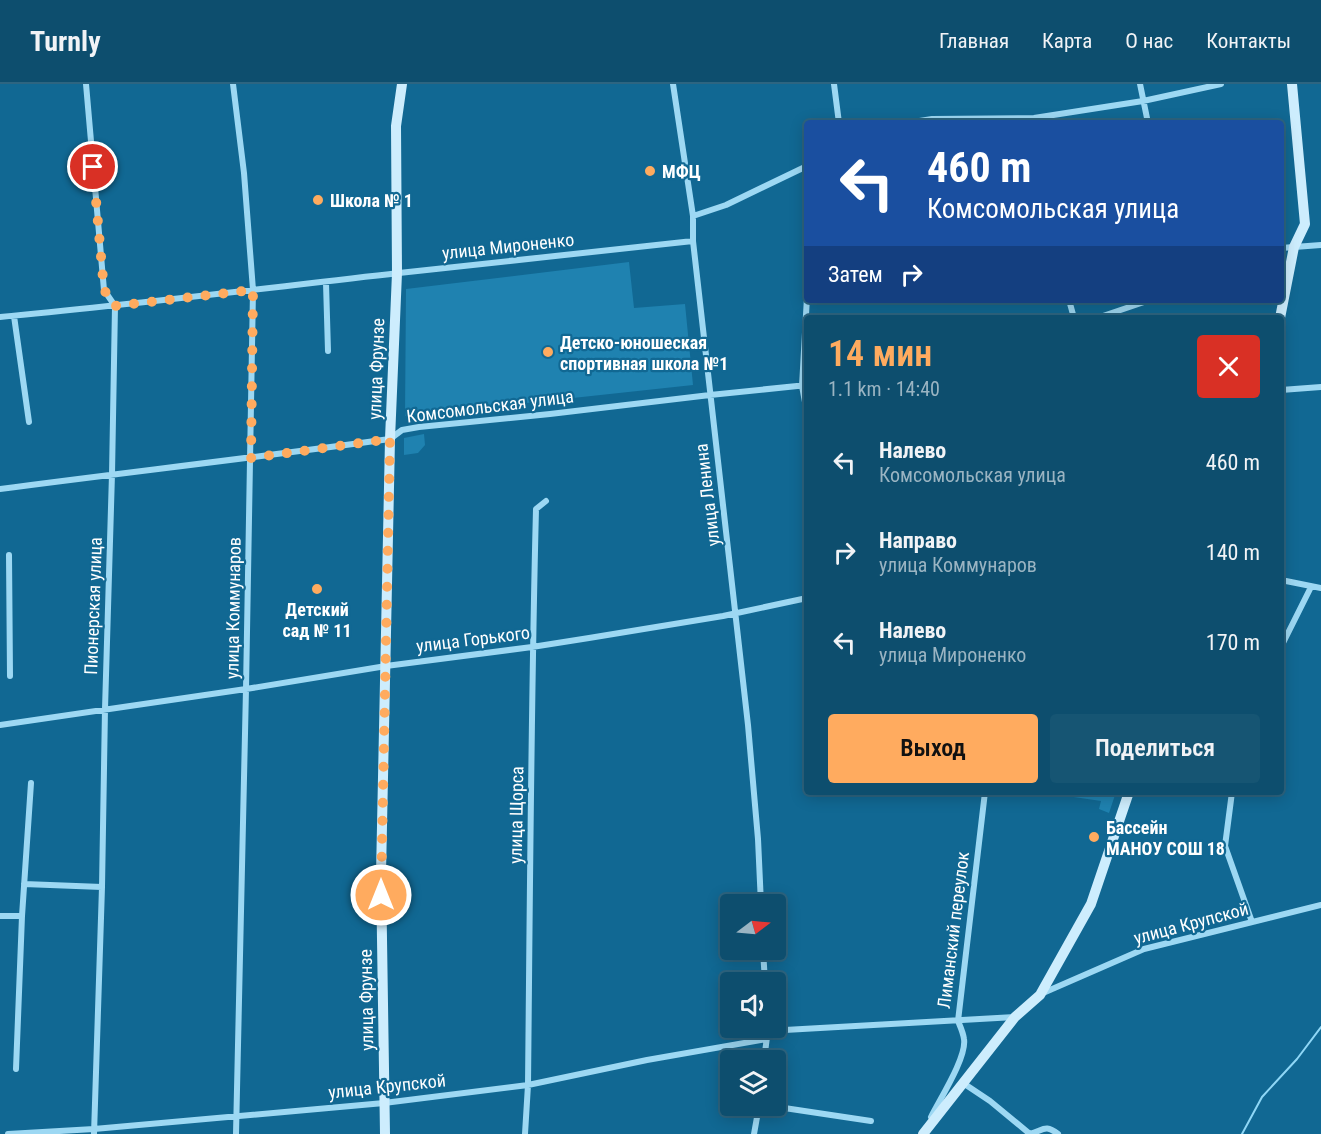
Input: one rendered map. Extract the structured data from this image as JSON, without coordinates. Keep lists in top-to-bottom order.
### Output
{
  "streets": {
    "main road": ["улица Фрунзе"],
    "street": [
      "улица Мироненко",
      "Комсомольская улица",
      "улица Ленина",
      "Пионерская улица",
      "улица Коммунаров",
      "улица Горького",
      "улица Щорса",
      "улица Крупской",
      "Лиманский переулок"
    ]
  },
  "crossings": [
    ["улица Мироненко", "улица Фрунзе"],
    ["улица Мироненко", "улица Ленина"],
    ["улица Мироненко", "Пионерская улица"],
    ["улица Мироненко", "улица Коммунаров"],
    ["улица Фрунзе", "Комсомольская улица"],
    ["улица Фрунзе", "улица Горького"],
    ["улица Фрунзе", "улица Крупской"],
    ["Комсомольская улица", "улица Ленина"],
    ["Комсомольская улица", "Пионерская улица"],
    ["Комсомольская улица", "улица Коммунаров"],
    ["улица Ленина", "улица Горького"],
    ["Пионерская улица", "улица Горького"],
    ["Пионерская улица", "улица Крупской"],
    ["улица Коммунаров", "улица Горького"],
    ["улица Коммунаров", "улица Крупской"],
    ["улица Горького", "улица Щорса"],
    ["улица Щорса", "улица Крупской"]
  ],
  "places": [
    "МФЦ",
    "Школа № 1",
    "Детско-юношеская спортивная школа №1",
    "Детский сад № 11",
    "Бассейн МАНОУ СОШ 18"
  ],
  "north": "right",
  "page": {
    "header": "Turnly",
    "nav": [
      "Главная",
      "Карта",
      "О нас",
      "Контакты"
    ],
    "turn": ["460 m", "Комсомольская улица"],
    "then": "Затем",
    "heading": ["14 мин", "1.1 km · 14:40"],
    "list": [
      {
        "name": "Налево",
        "note": "Комсомольская улица",
        "value": "460 m"
      },
      {
        "name": "Направо",
        "note": "улица Коммунаров",
        "value": "140 m"
      },
      {
        "name": "Налево",
        "note": "улица Мироненко",
        "value": "170 m"
      }
    ],
    "buttons": ["Выход", "Поделиться"]
  }
}
